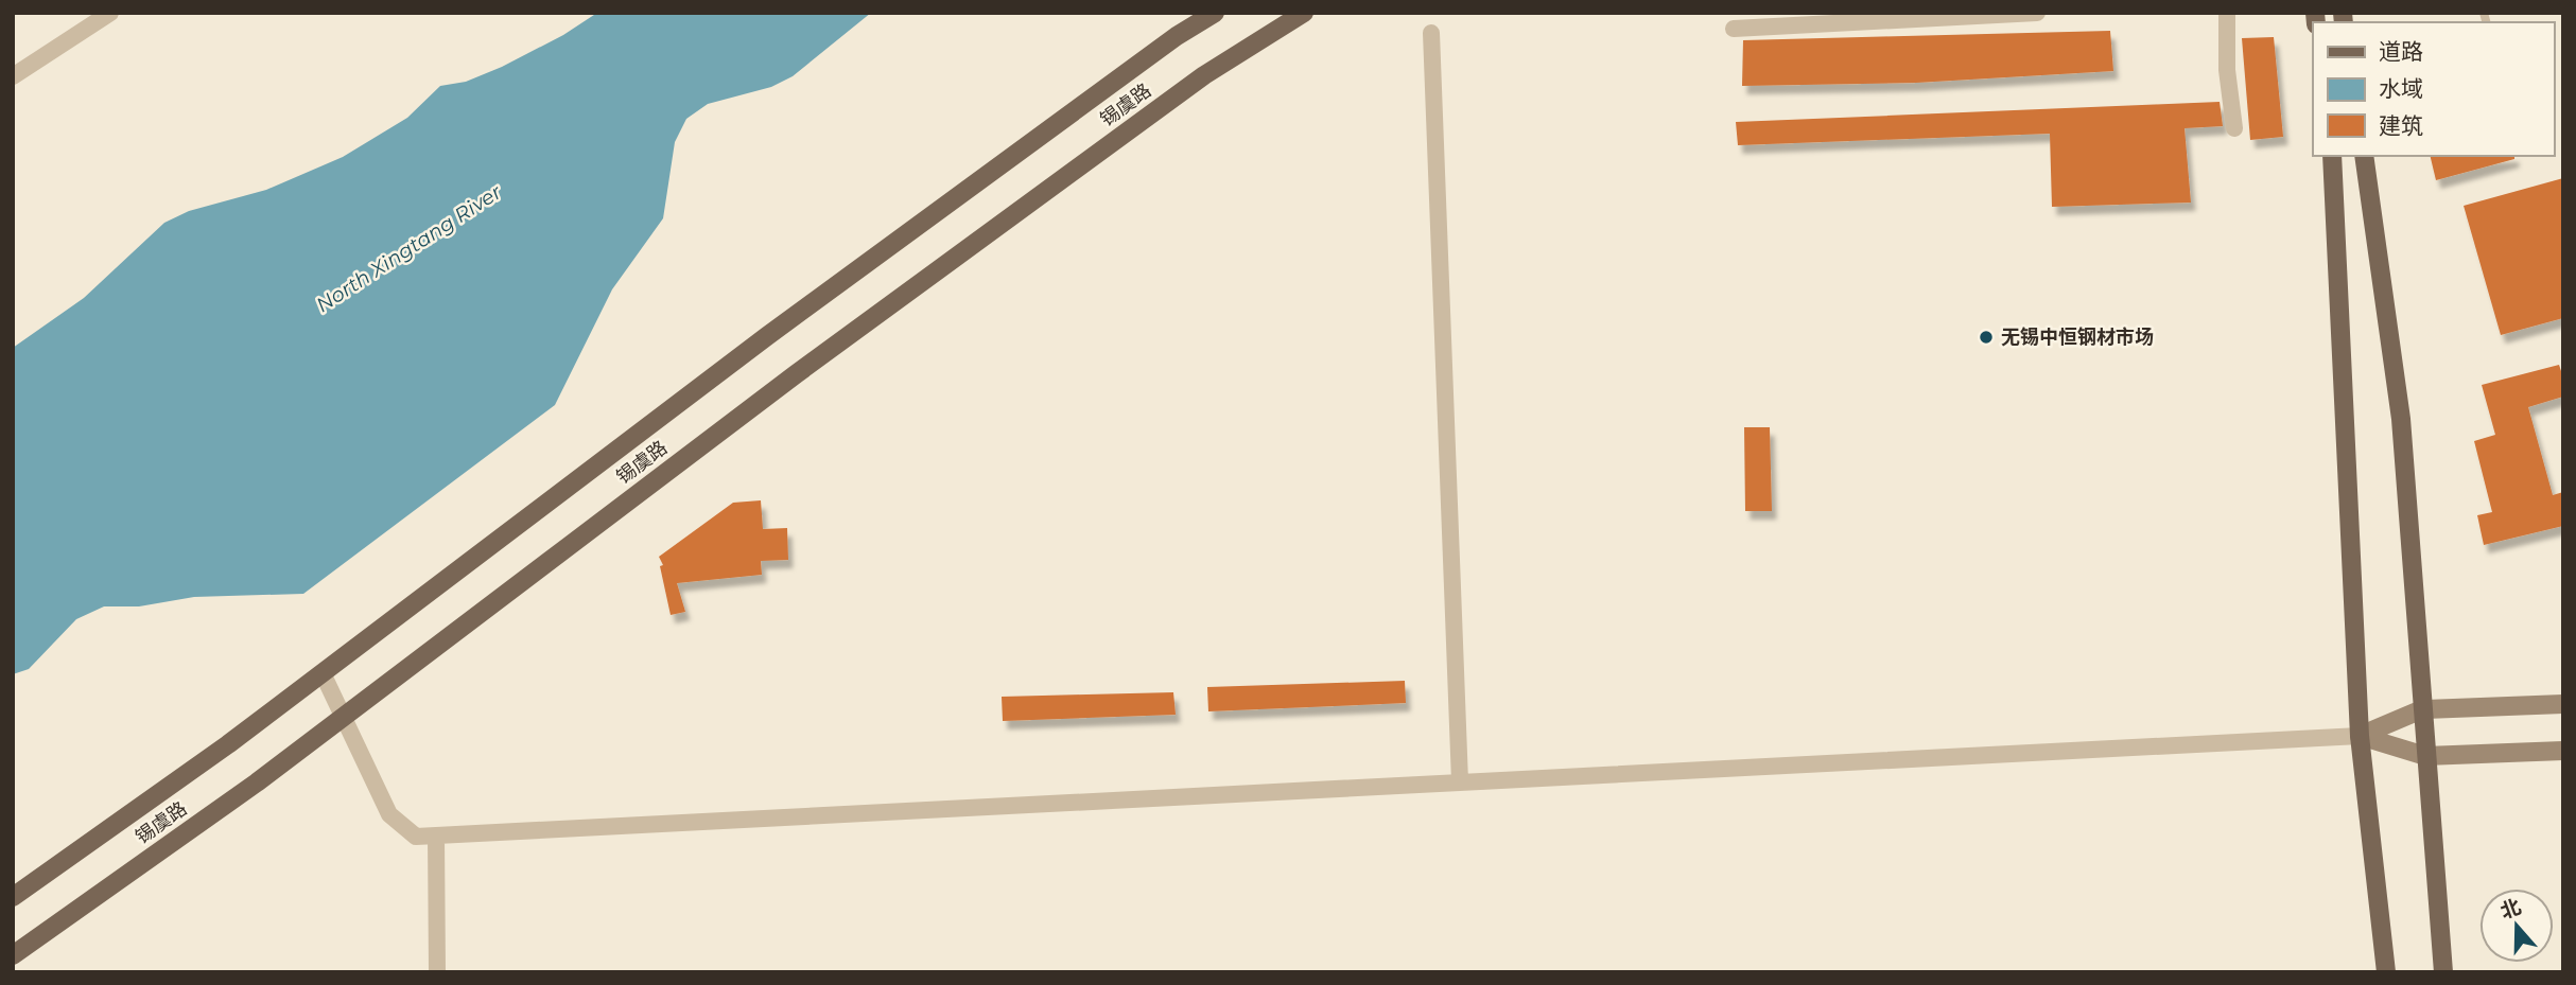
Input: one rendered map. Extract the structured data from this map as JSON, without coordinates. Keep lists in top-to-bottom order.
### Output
{
  "streets": {
    "main road": ["锡虞路"]
  },
  "water": ["North Xingtang River"],
  "places": ["无锡中恒钢材市场"],
  "legend": ["道路", "水域", "建筑"],
  "north": "top"
}
